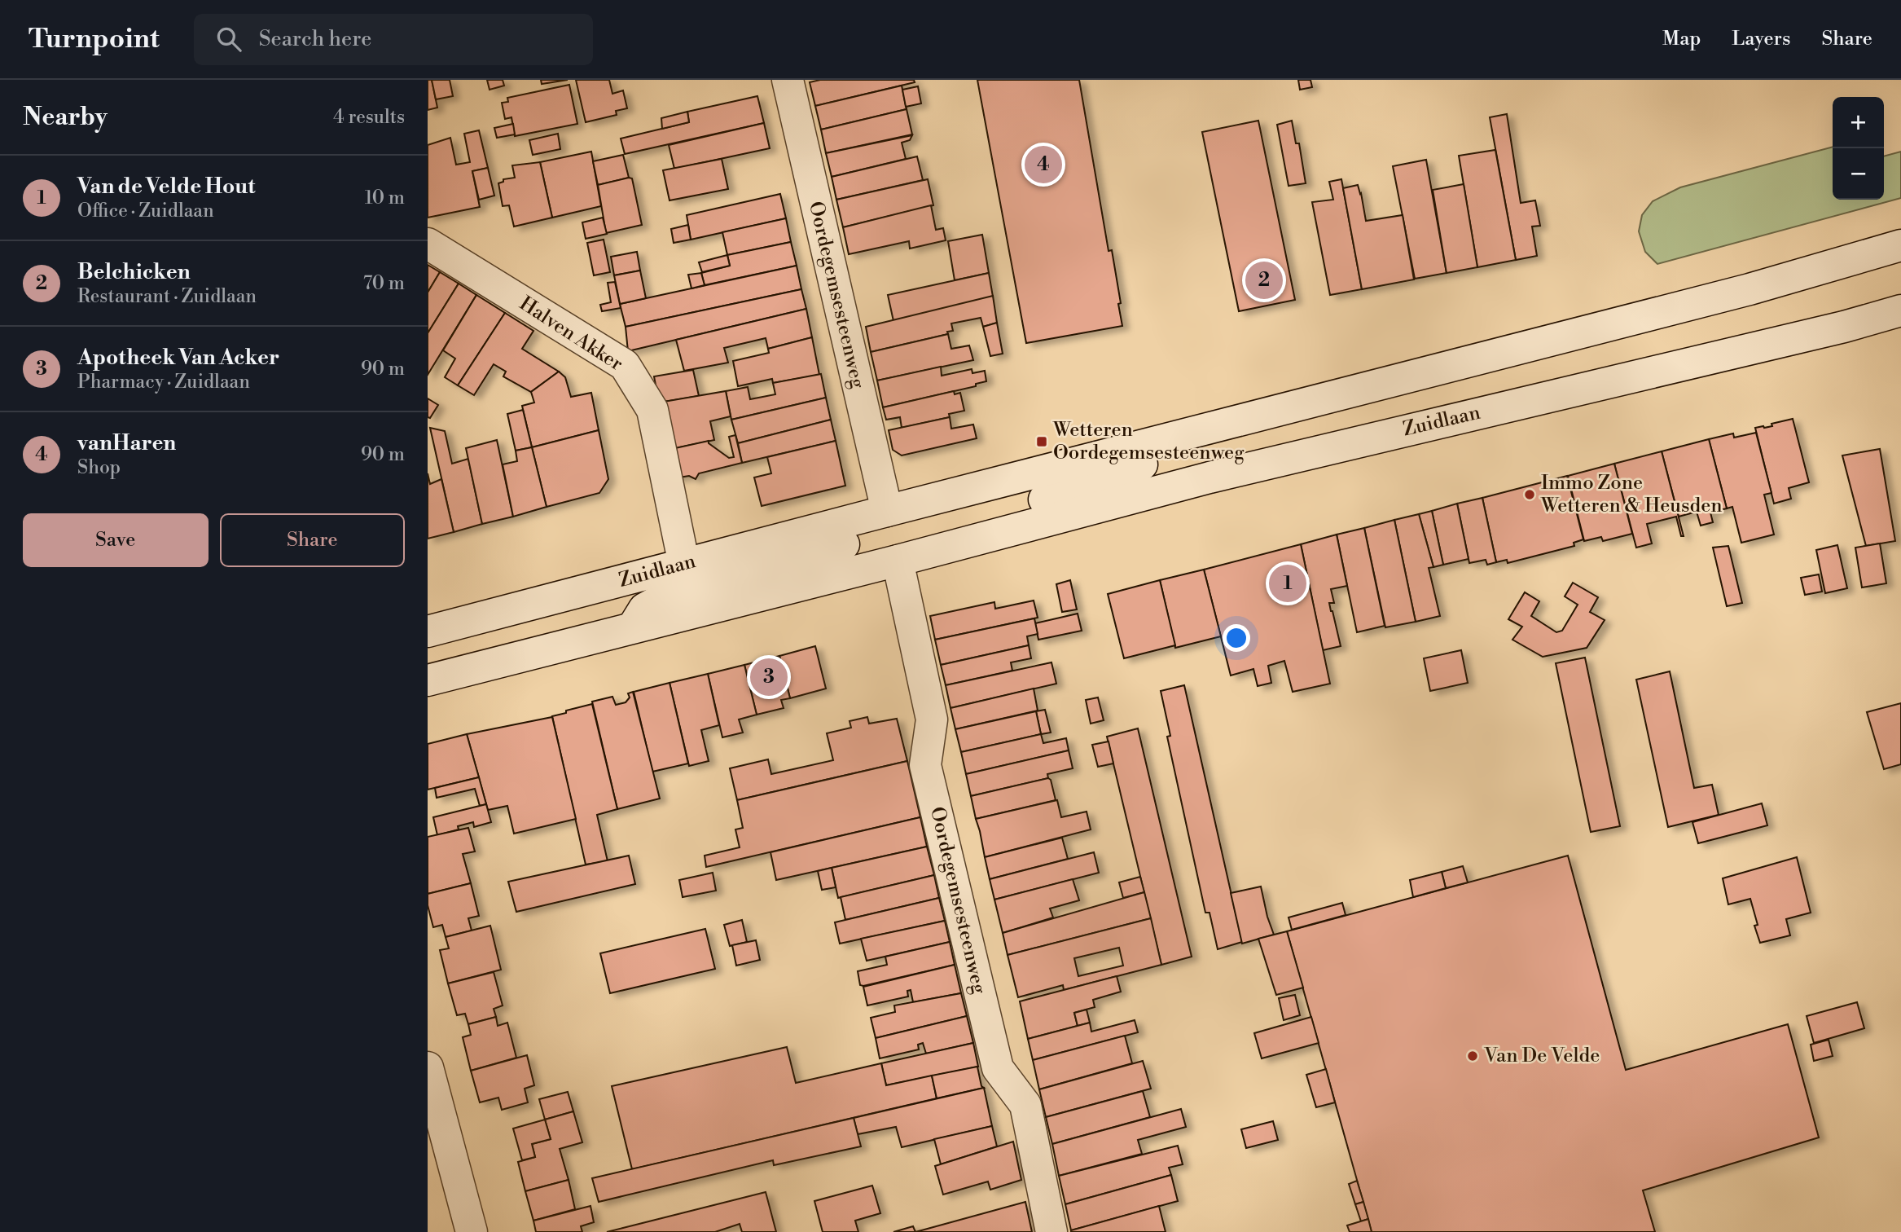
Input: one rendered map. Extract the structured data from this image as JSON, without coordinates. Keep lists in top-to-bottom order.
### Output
{
  "streets": {
    "main road": ["Oordegemsesteenweg", "Halven Akker", "Zuidlaan"]
  },
  "crossings": [
    ["Oordegemsesteenweg", "Zuidlaan"],
    ["Halven Akker", "Zuidlaan"]
  ],
  "places": {
    "transit": ["Wetteren Oordegemsesteenweg"],
    "other": ["Immo Zone Wetteren & Heusden", "Van De Velde"]
  },
  "page": {
    "header": "Turnpoint",
    "search": "Search here",
    "nav": ["Map", "Layers", "Share"],
    "heading": ["Nearby", "4 results"],
    "map_buttons": ["+", "−"],
    "pins": [
      "4",
      "2",
      "1",
      "3"
    ],
    "list": [
      {
        "mark": "1",
        "name": "Van de Velde Hout",
        "note": "Office · Zuidlaan",
        "value": "10 m"
      },
      {
        "mark": "2",
        "name": "Belchicken",
        "note": "Restaurant · Zuidlaan",
        "value": "70 m"
      },
      {
        "mark": "3",
        "name": "Apotheek Van Acker",
        "note": "Pharmacy · Zuidlaan",
        "value": "90 m"
      },
      {
        "mark": "4",
        "name": "vanHaren",
        "note": "Shop",
        "value": "90 m"
      }
    ],
    "buttons": ["Save", "Share"]
  }
}
